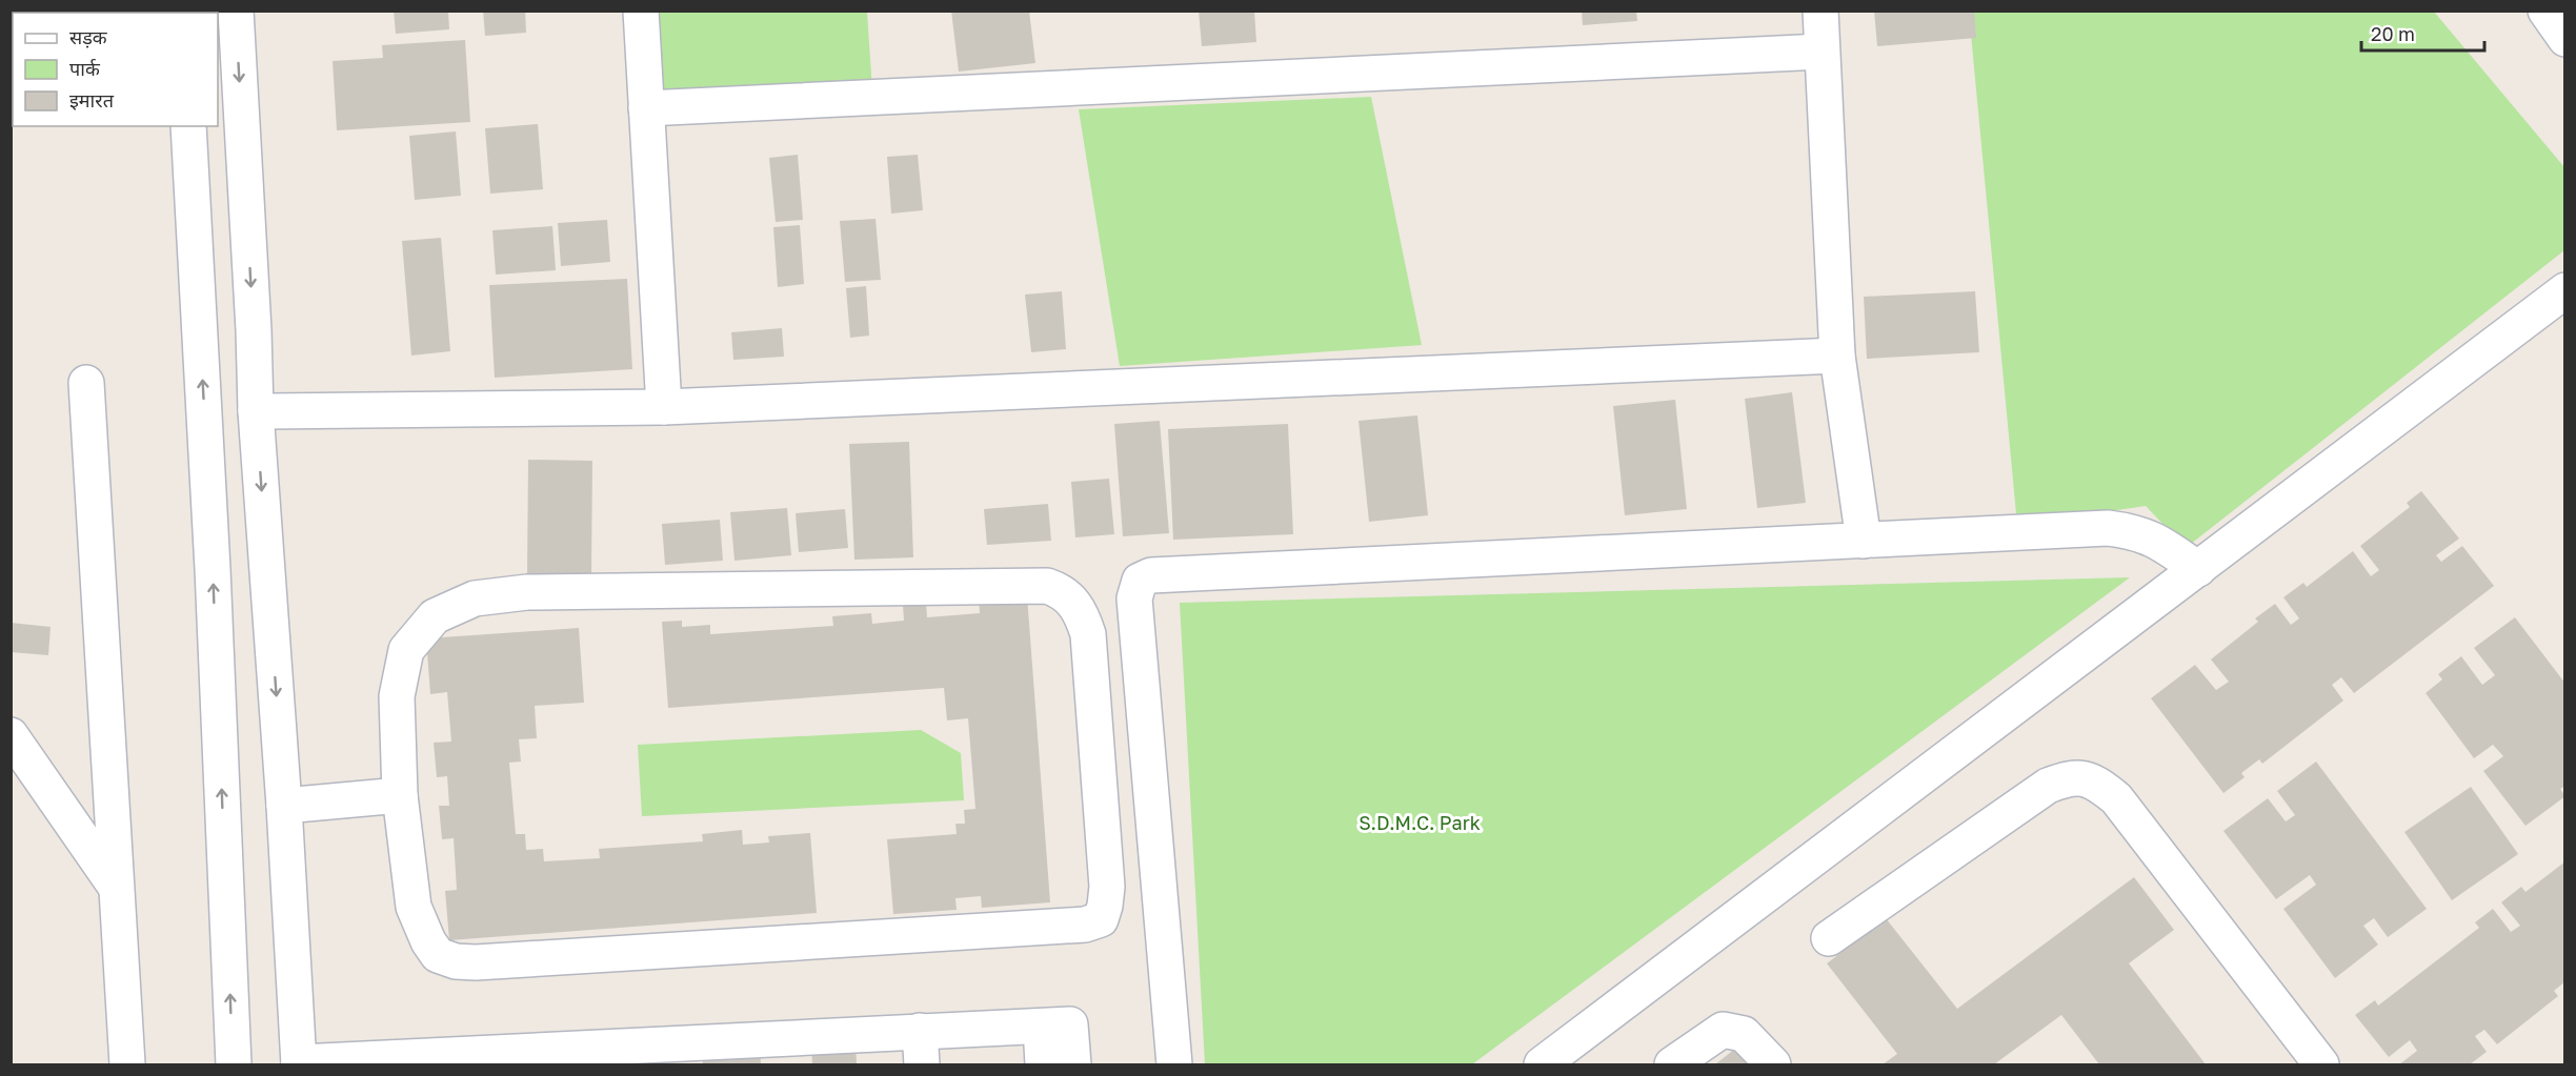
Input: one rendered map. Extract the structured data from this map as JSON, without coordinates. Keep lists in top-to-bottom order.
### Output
{
  "parks": ["S.D.M.C. Park"],
  "legend": ["सड़क", "पार्क", "इमारत"],
  "scale_bar": "20 m"
}
